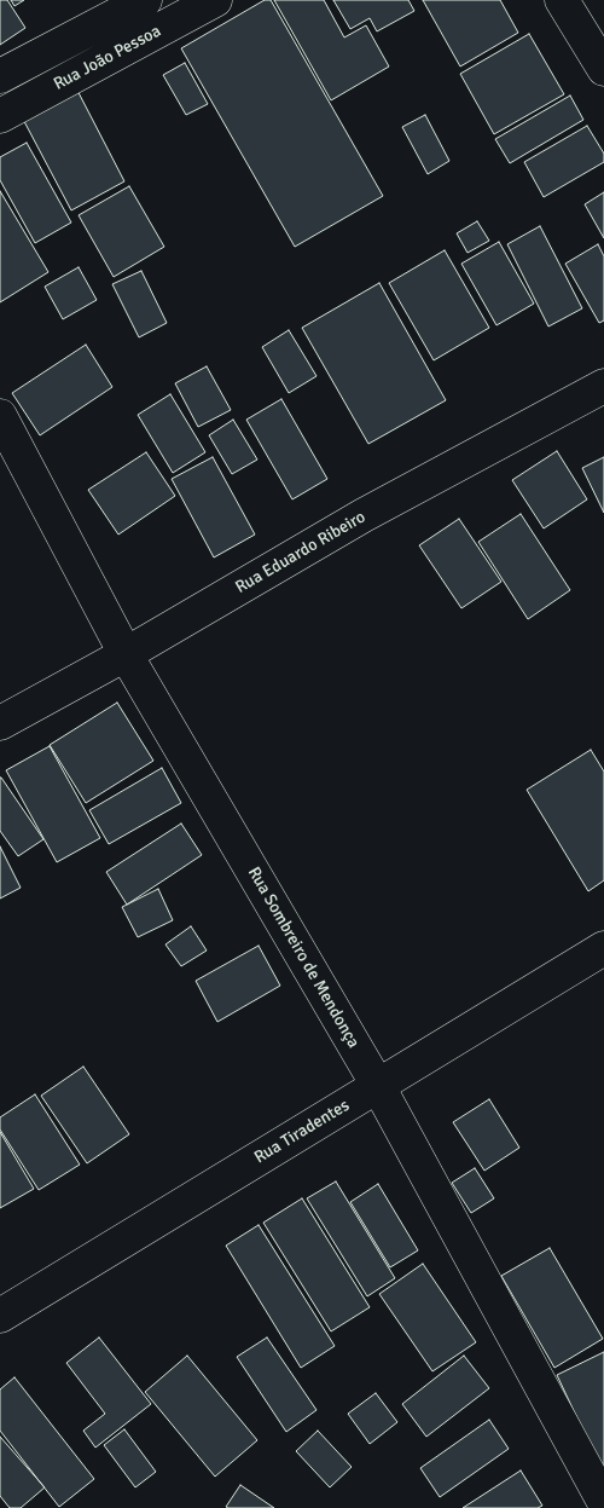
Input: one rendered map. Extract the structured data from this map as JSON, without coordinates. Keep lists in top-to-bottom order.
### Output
{
  "streets": {
    "street": [
      "Rua João Pessoa",
      "Rua Eduardo Ribeiro",
      "Rua Sombreiro de Mendonça",
      "Rua Tiradentes"
    ]
  },
  "crossings": [
    ["Rua Eduardo Ribeiro", "Rua Sombreiro de Mendonça"],
    ["Rua Sombreiro de Mendonça", "Rua Tiradentes"]
  ]
}
